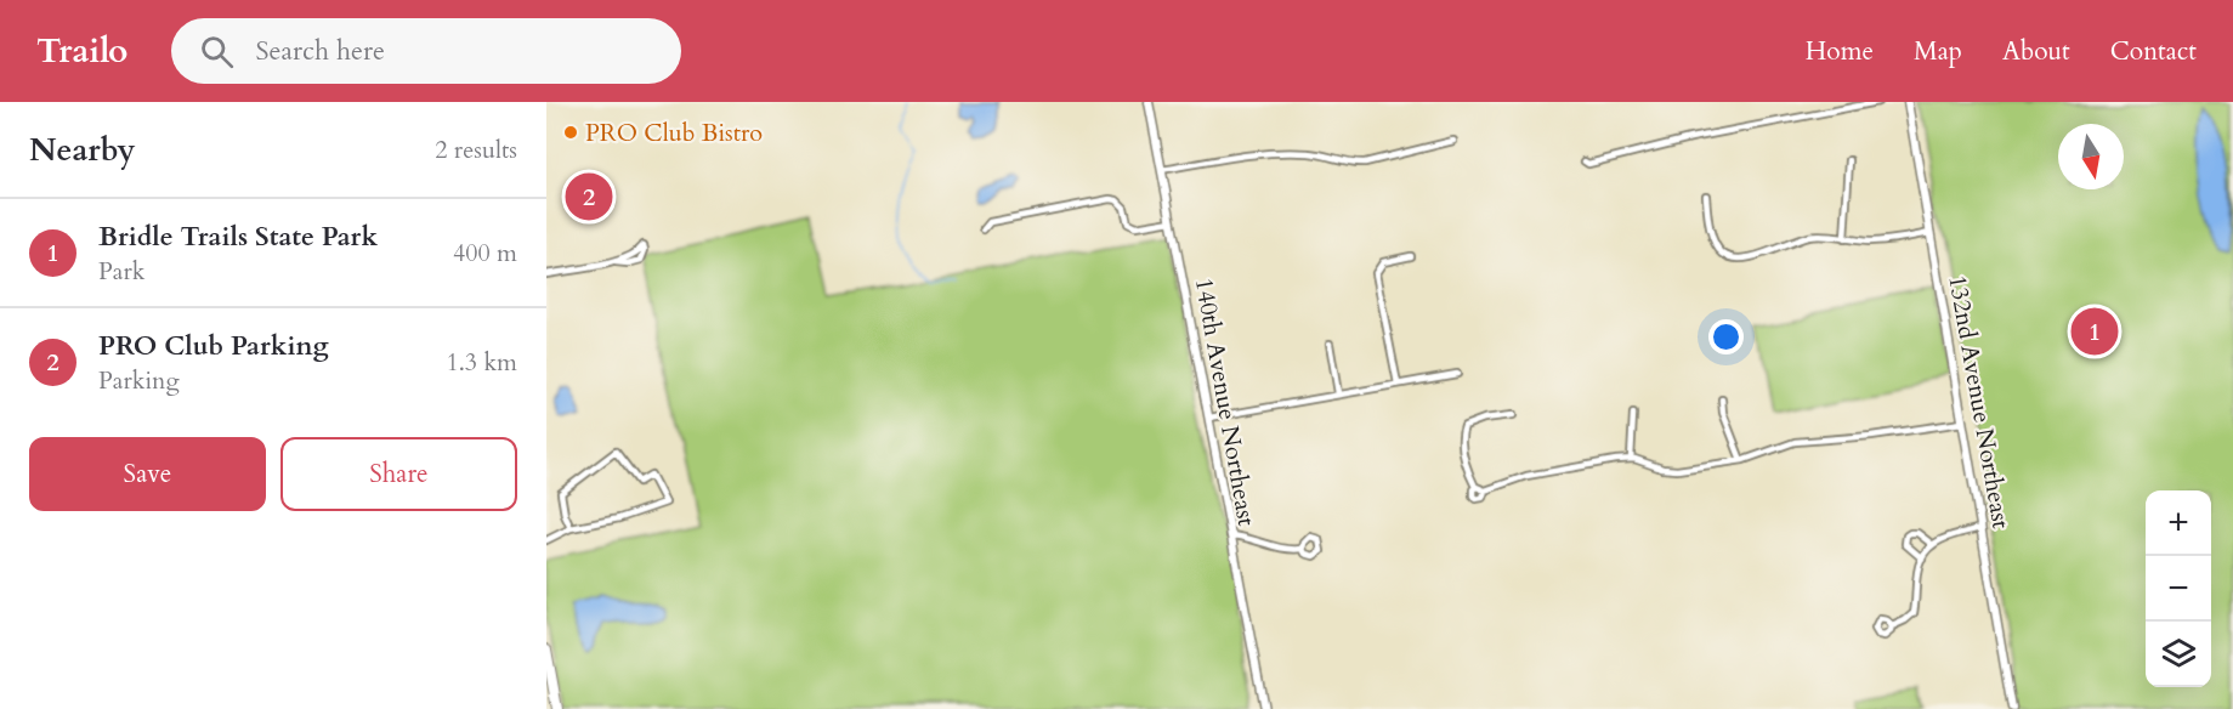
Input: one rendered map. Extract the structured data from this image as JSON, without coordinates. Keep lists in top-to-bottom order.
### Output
{
  "streets": {
    "street": ["140th Avenue Northeast", "132nd Avenue Northeast"]
  },
  "places": ["PRO Club Bistro"],
  "north": "bottom",
  "page": {
    "header": "Trailo",
    "search": "Search here",
    "nav": [
      "Home",
      "Map",
      "About",
      "Contact"
    ],
    "heading": ["Nearby", "2 results"],
    "pins": ["2", "1"],
    "list": [
      {
        "mark": "1",
        "name": "Bridle Trails State Park",
        "note": "Park",
        "value": "400 m"
      },
      {
        "mark": "2",
        "name": "PRO Club Parking",
        "note": "Parking",
        "value": "1.3 km"
      }
    ],
    "buttons": ["Save", "Share"],
    "map_buttons": ["+", "−"]
  }
}
